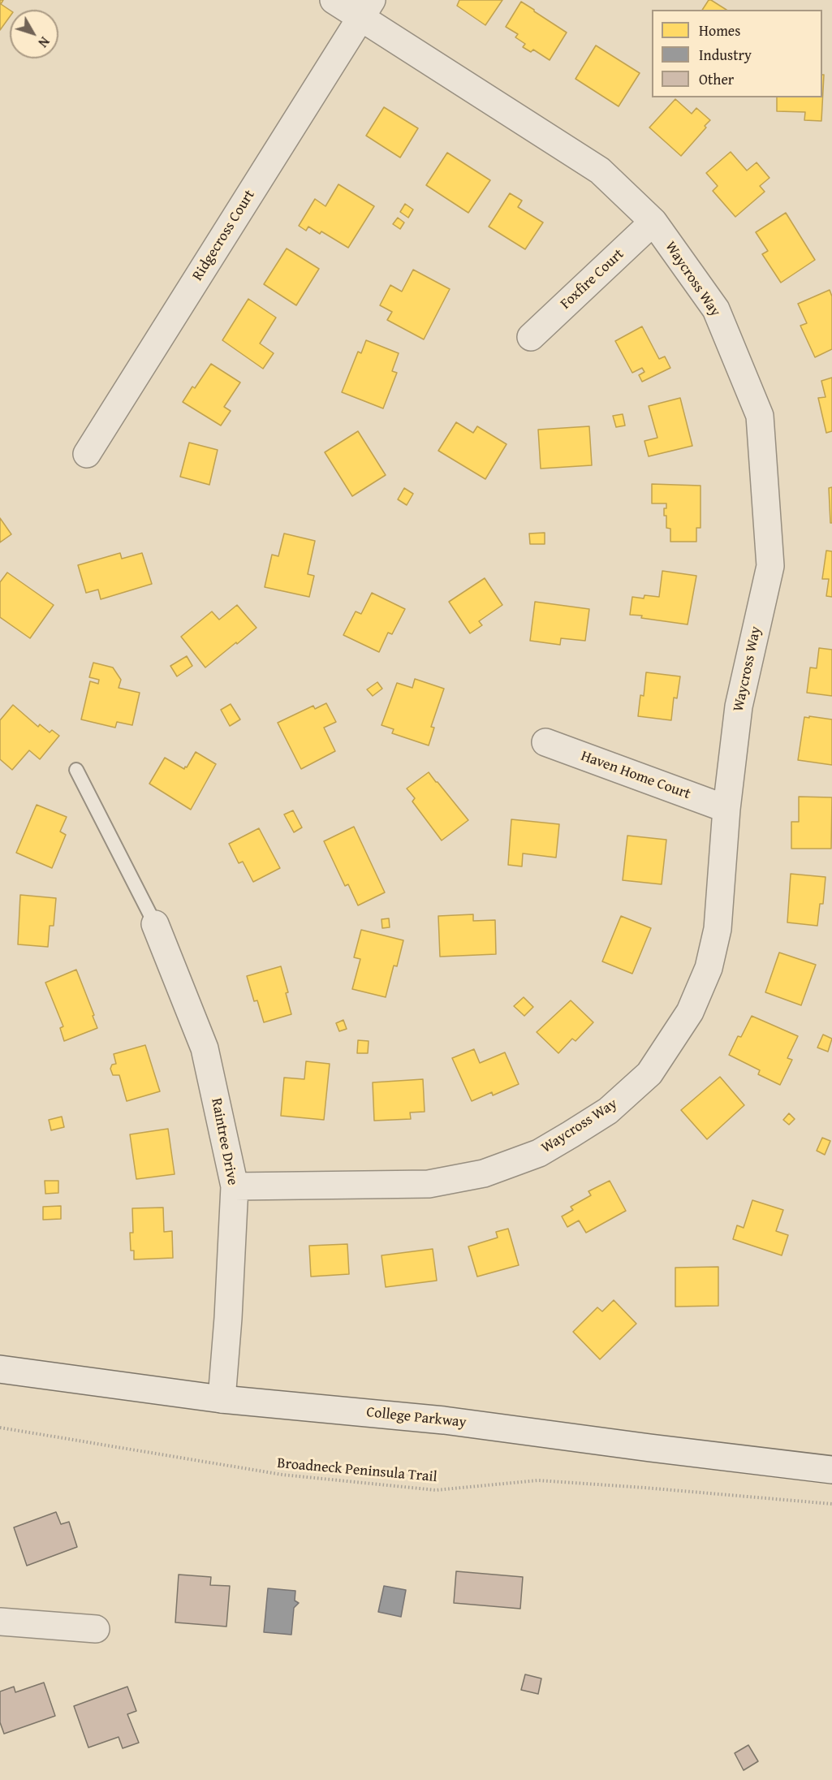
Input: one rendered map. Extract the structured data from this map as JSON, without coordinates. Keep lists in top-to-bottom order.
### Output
{
  "streets": {
    "street": [
      "Ridgecross Court",
      "Foxfire Court",
      "Waycross Way",
      "Haven Home Court",
      "Raintree Drive",
      "College Parkway"
    ],
    "path": ["Broadneck Peninsula Trail"]
  },
  "crossings": [
    ["Ridgecross Court", "Waycross Way"],
    ["Foxfire Court", "Waycross Way"],
    ["Waycross Way", "Haven Home Court"],
    ["Waycross Way", "Raintree Drive"],
    ["Raintree Drive", "College Parkway"]
  ],
  "legend": ["Homes", "Industry", "Other"],
  "north": "bottom right"
}
